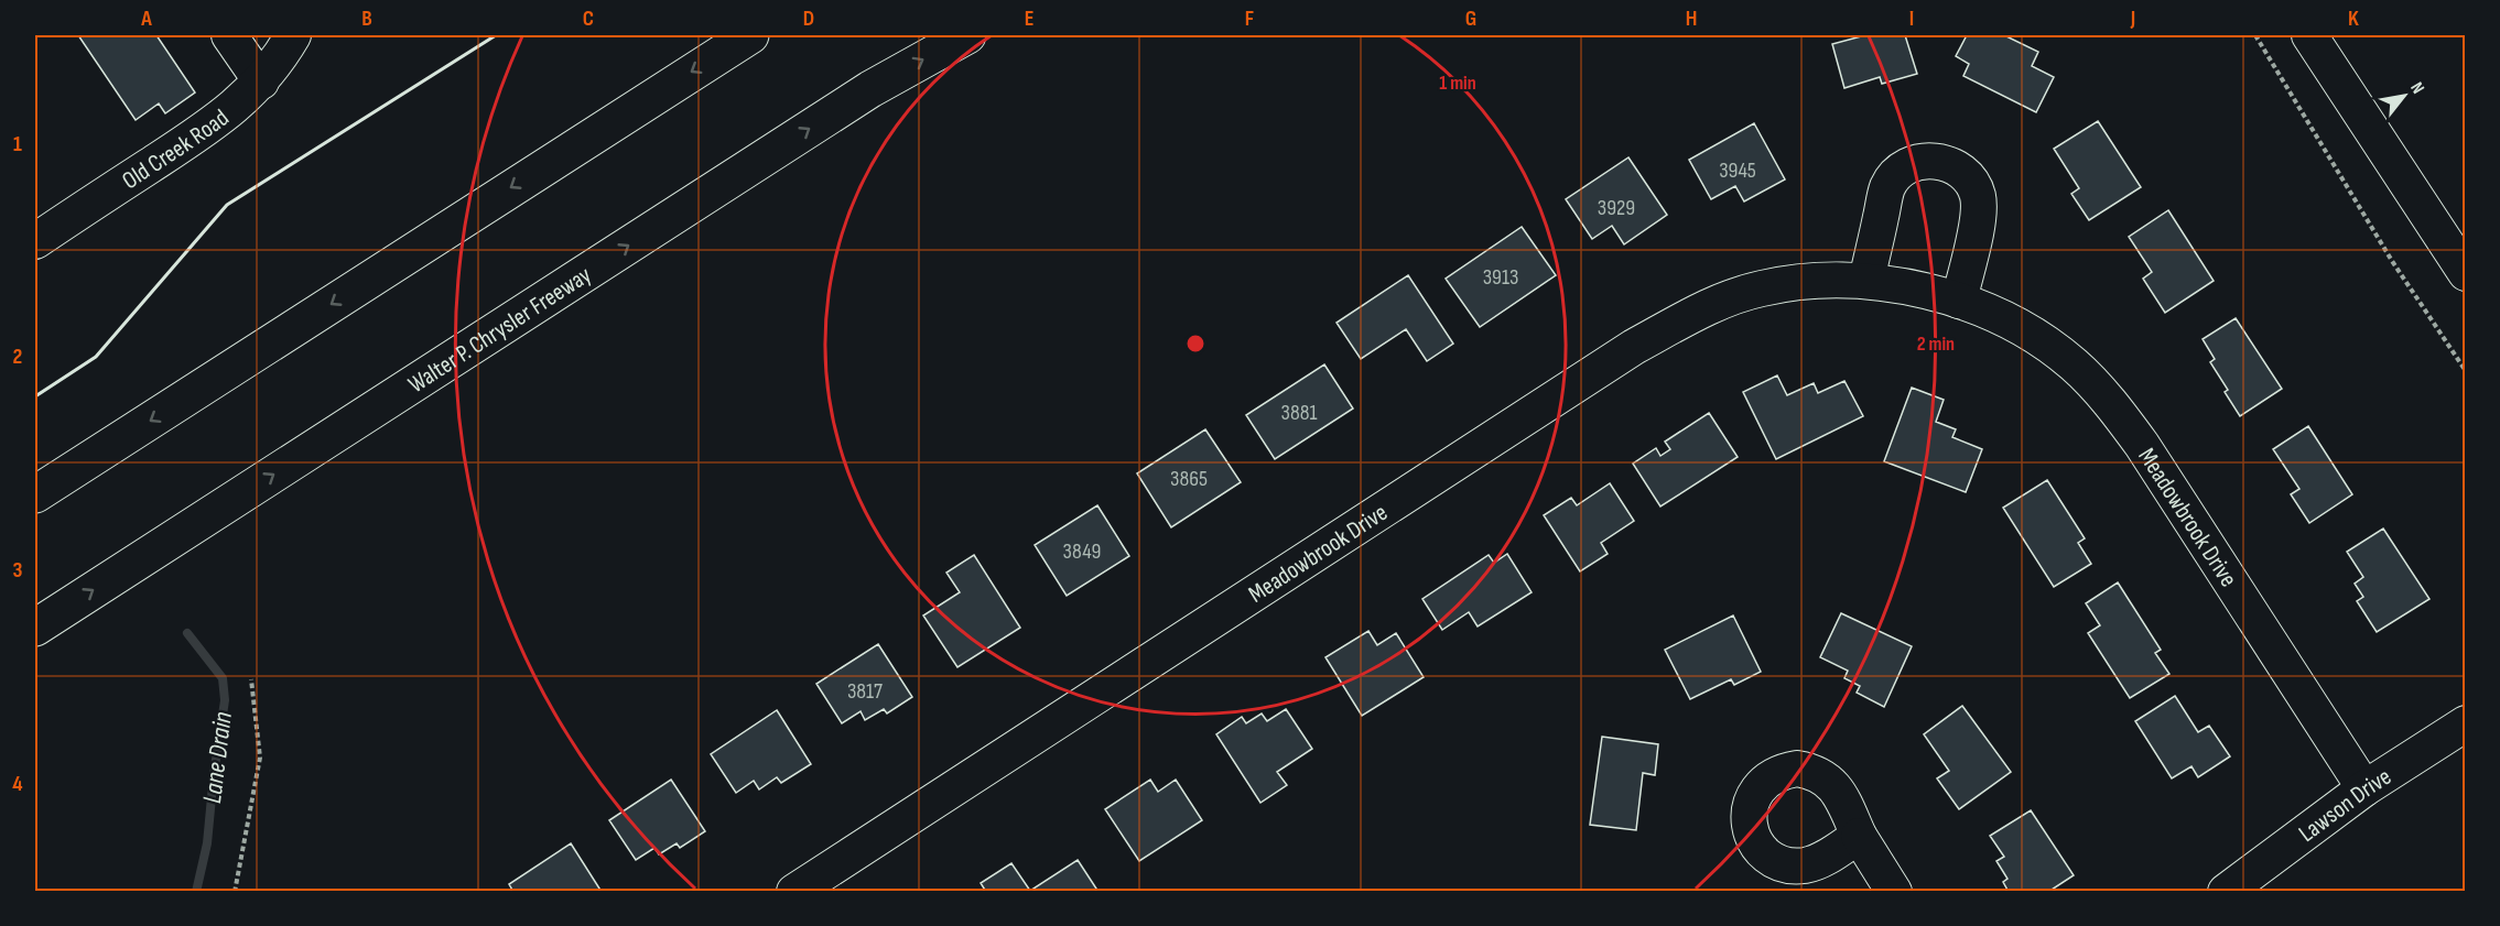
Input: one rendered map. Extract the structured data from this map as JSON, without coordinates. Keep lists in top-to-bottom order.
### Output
{
  "streets": {
    "highway": ["Walter P. Chrysler Freeway"],
    "street": ["Old Creek Road", "Meadowbrook Drive", "Lawson Drive"]
  },
  "crossings": [
    ["Meadowbrook Drive", "Lawson Drive"]
  ],
  "water": ["Lane Drain"],
  "house_numbers": [
    "3945",
    "3929",
    "3913",
    "3881",
    "3865",
    "3849",
    "3817"
  ],
  "north": "top right",
  "grid": {
    "columns": [
      "A",
      "B",
      "C",
      "D",
      "E",
      "F",
      "G",
      "H",
      "I",
      "J",
      "K"
    ],
    "rows": [
      "1",
      "2",
      "3",
      "4"
    ]
  },
  "rings": ["1 min", "2 min"]
}
